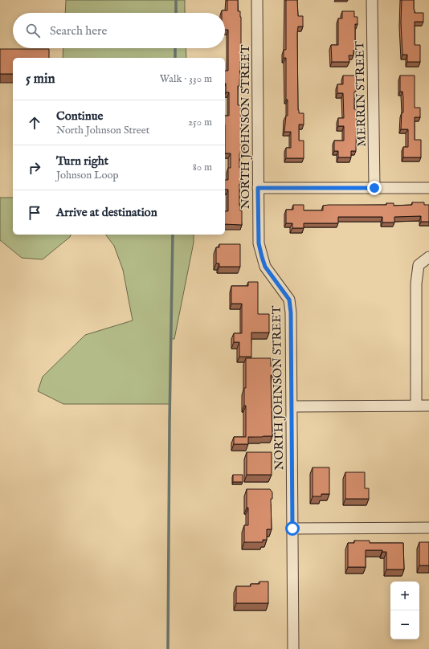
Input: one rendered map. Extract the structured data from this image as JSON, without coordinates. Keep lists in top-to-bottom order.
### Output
{
  "streets": {
    "street": ["MERRIN STREET", "NORTH JOHNSON STREET"]
  },
  "page": {
    "search": "Search here",
    "heading": ["5 min", "Walk · 330 m"],
    "list": [
      ["Continue", "North Johnson Street", "250 m"],
      ["Turn right", "Johnson Loop", "80 m"],
      "Arrive at destination"
    ],
    "map_buttons": ["+", "−"]
  }
}
